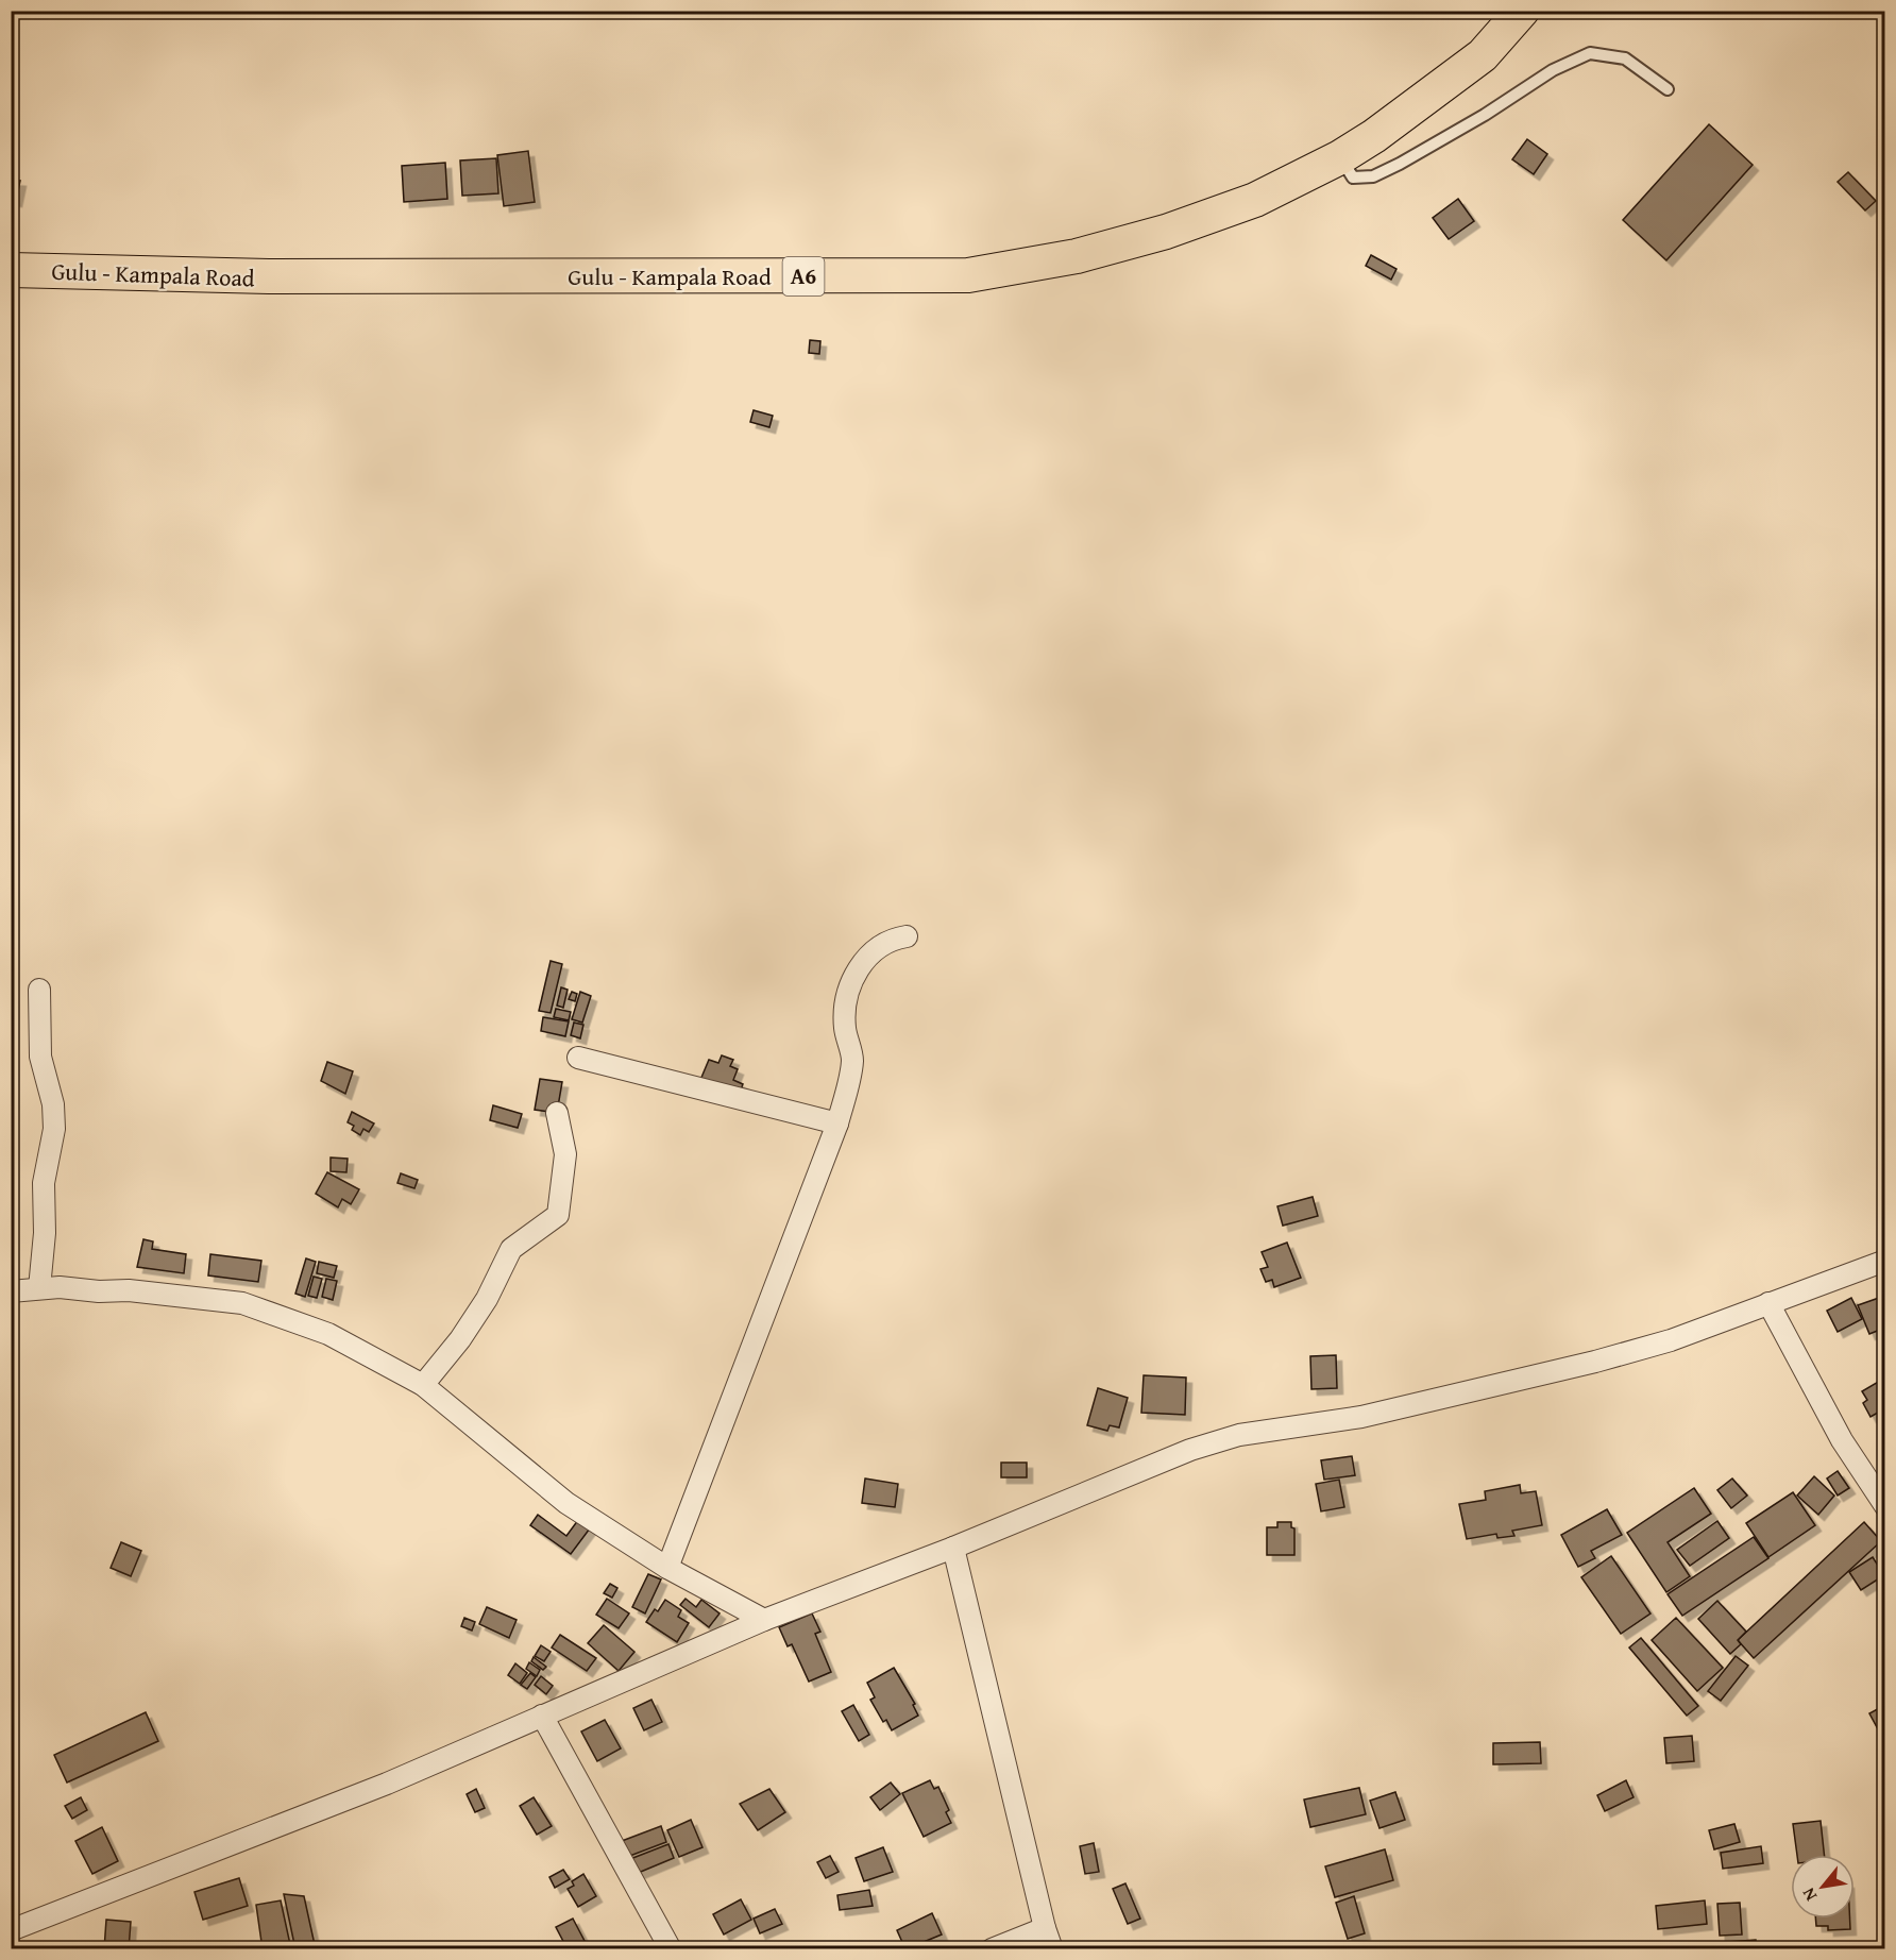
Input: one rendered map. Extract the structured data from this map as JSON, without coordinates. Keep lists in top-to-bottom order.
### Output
{
  "streets": {
    "main road": ["Gulu - Kampala Road", "A6"]
  },
  "north": "bottom left"
}
